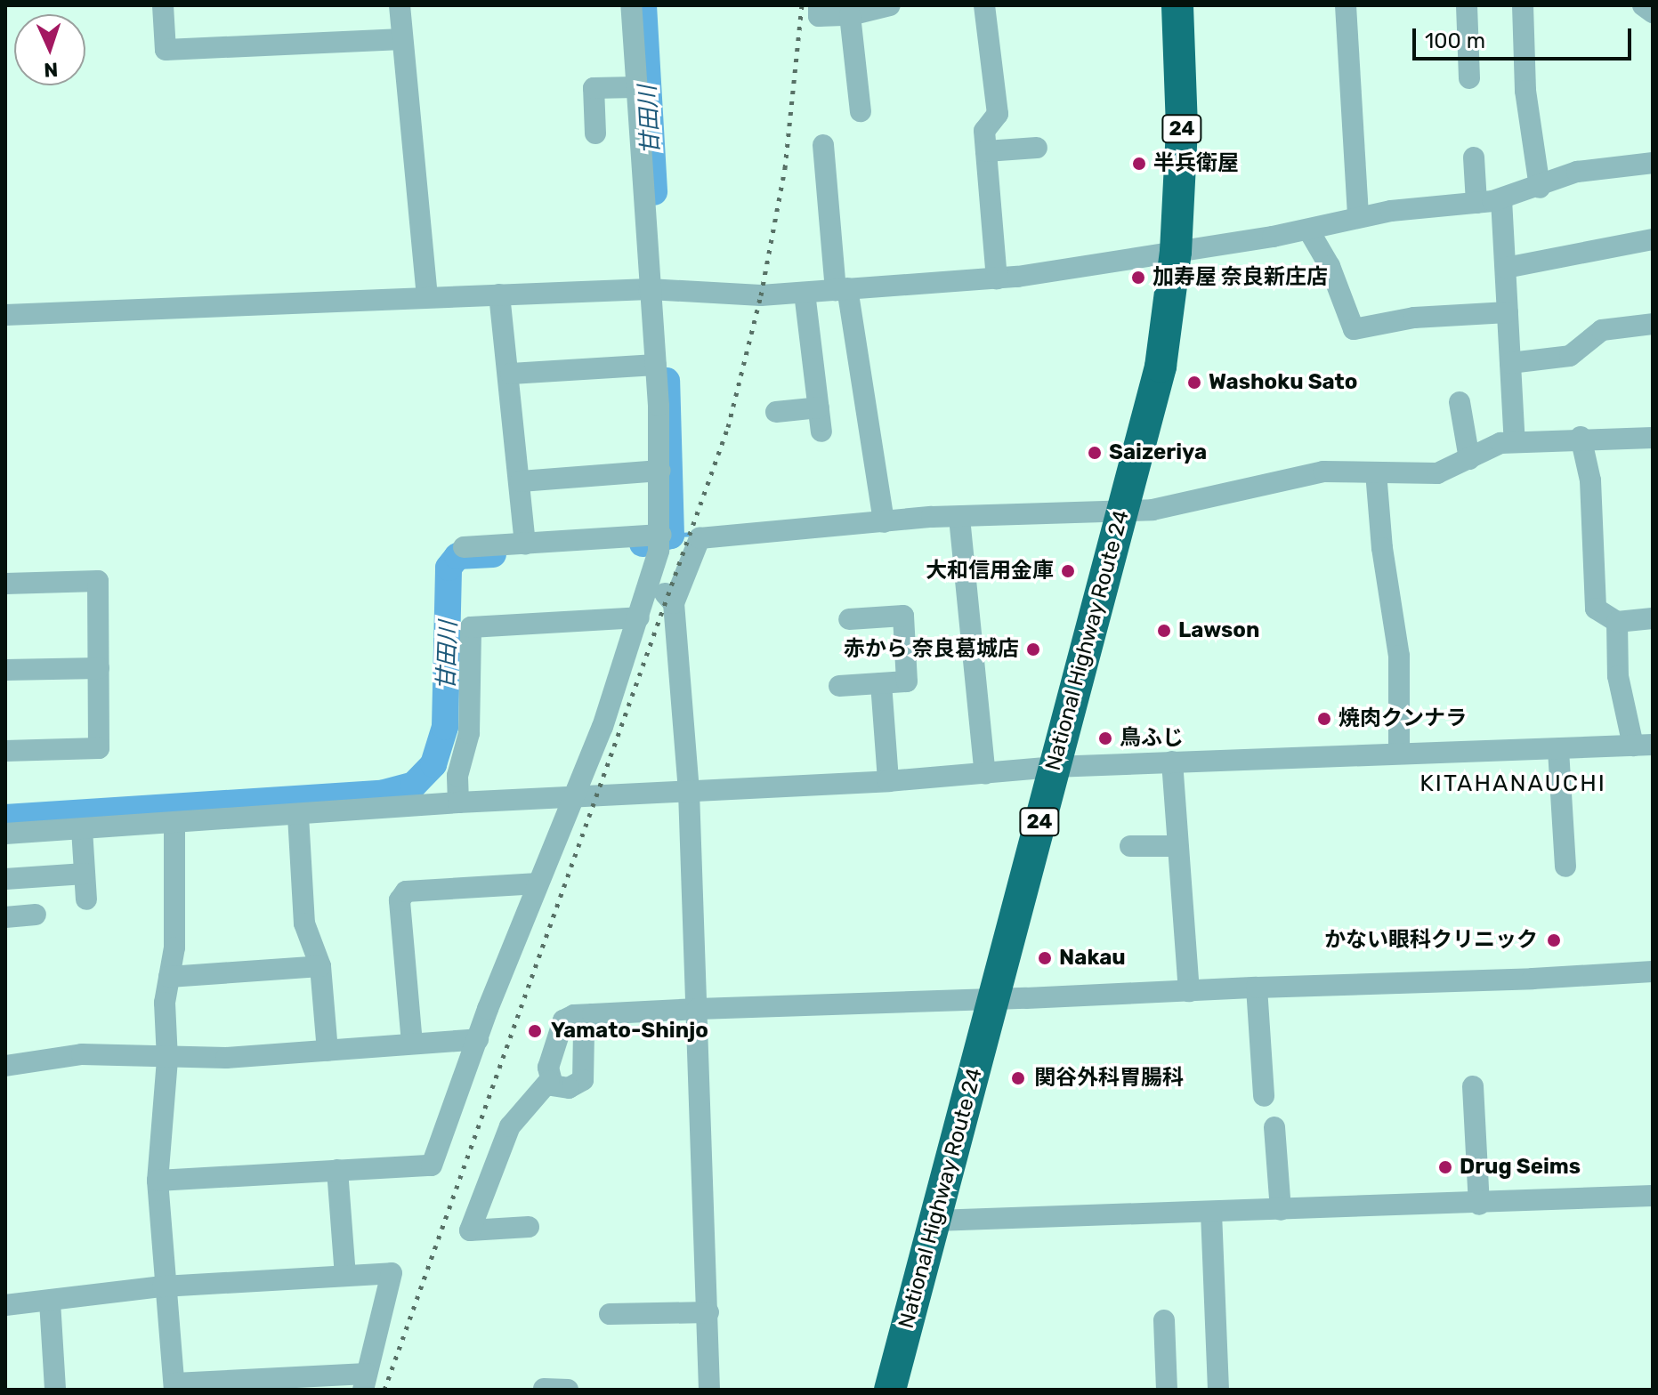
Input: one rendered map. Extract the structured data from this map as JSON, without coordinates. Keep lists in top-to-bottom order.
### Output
{
  "streets": {
    "highway": ["24", "National Highway Route 24"]
  },
  "districts": ["KITAHANAUCHI"],
  "water": ["甘田川"],
  "places": [
    "半兵衛屋",
    "加寿屋 奈良新庄店",
    "Washoku Sato",
    "Saizeriya",
    "大和信用金庫",
    "Lawson",
    "赤から 奈良葛城店",
    "焼肉クンナラ",
    "鳥ふじ",
    "かない眼科クリニック",
    "Nakau",
    "Yamato-Shinjo",
    "関谷外科胃腸科",
    "Drug Seims"
  ],
  "scale_bar": "100 m",
  "north": "bottom"
}
